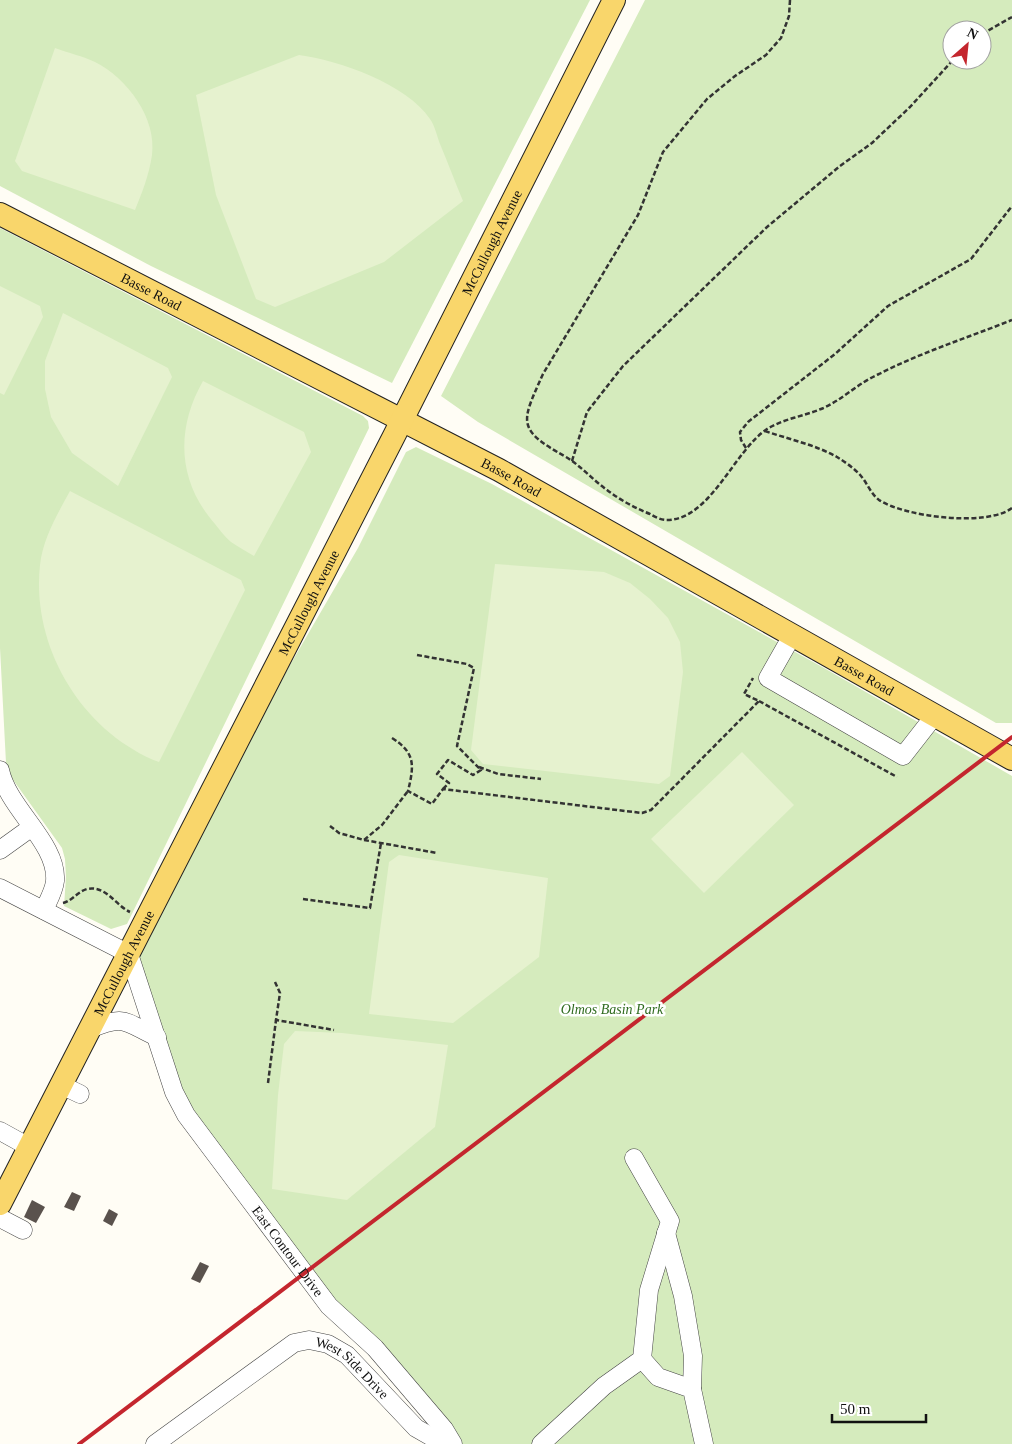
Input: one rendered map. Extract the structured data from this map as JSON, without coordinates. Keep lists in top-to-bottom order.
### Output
{
  "streets": {
    "main road": ["McCullough Avenue", "Basse Road"],
    "street": ["East Contour Drive", "West Side Drive"]
  },
  "crossings": [
    ["McCullough Avenue", "Basse Road"],
    ["McCullough Avenue", "East Contour Drive"]
  ],
  "parks": ["Olmos Basin Park"],
  "scale_bar": "50 m",
  "north": "top right"
}
